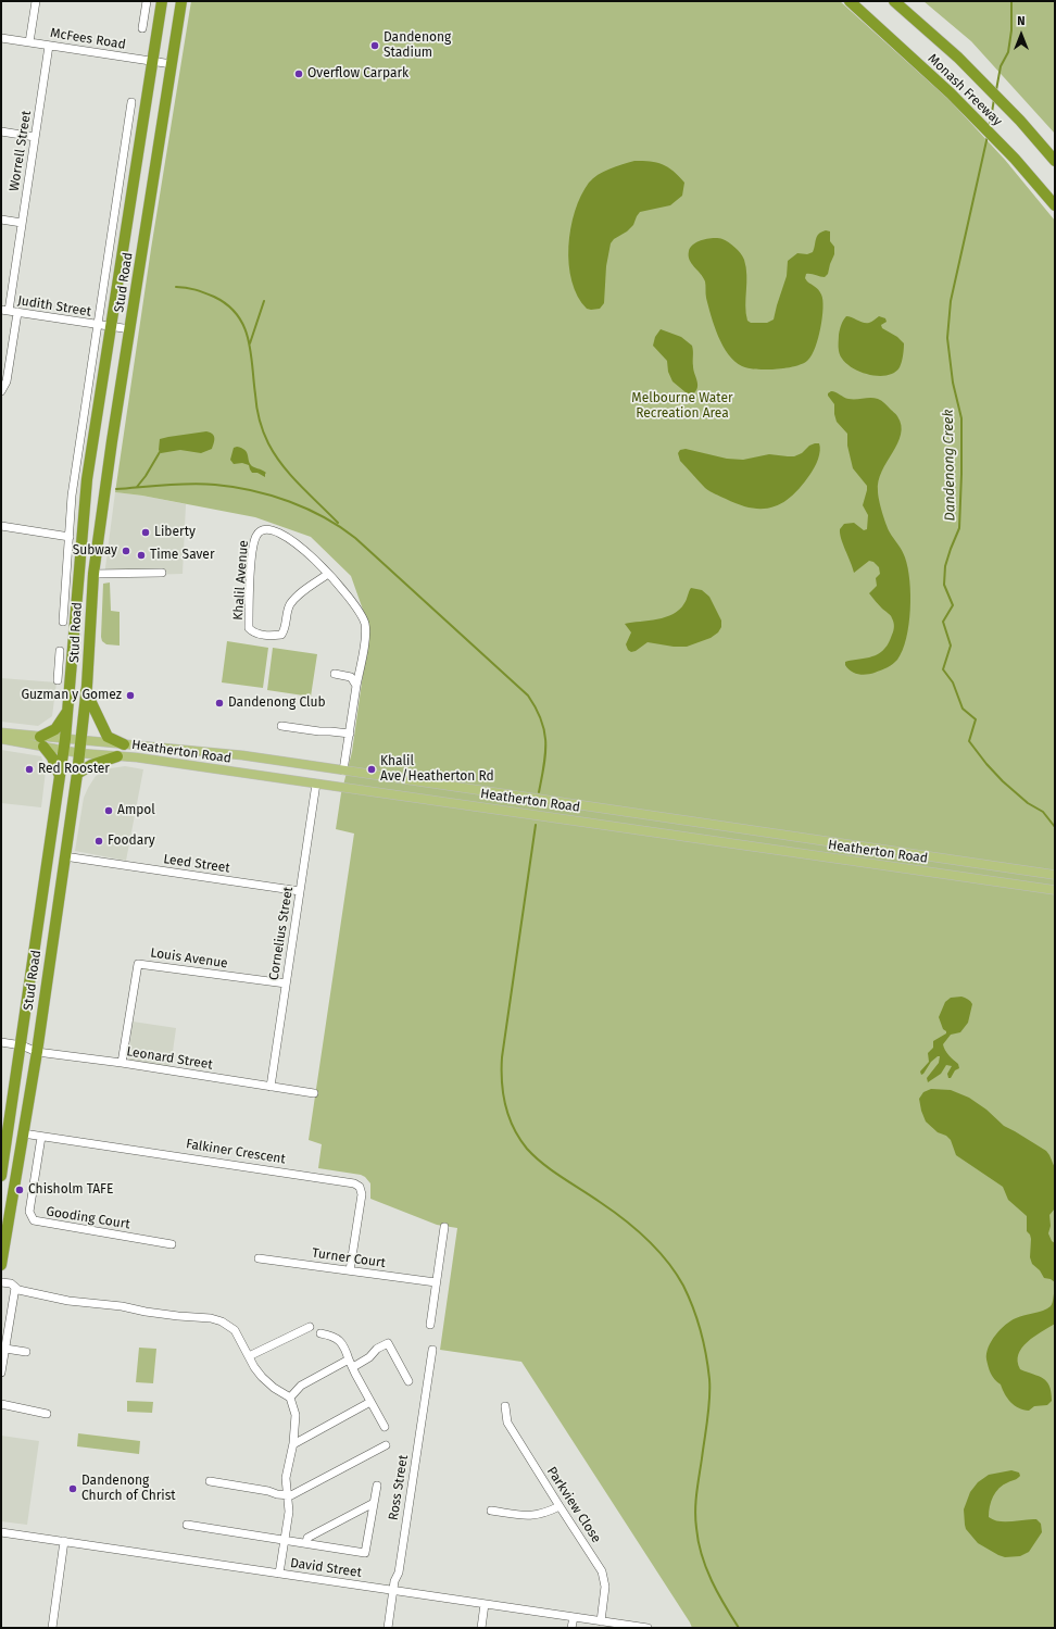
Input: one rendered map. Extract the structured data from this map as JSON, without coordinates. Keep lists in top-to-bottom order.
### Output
{
  "streets": {
    "highway": ["Monash Freeway", "Stud Road"],
    "main road": ["Heatherton Road"],
    "street": [
      "McFees Road",
      "Worrell Street",
      "Judith Street",
      "Khalil Avenue",
      "Leed Street",
      "Cornelius Street",
      "Louis Avenue",
      "Leonard Street",
      "Falkiner Crescent",
      "Gooding Court",
      "Turner Court",
      "Ross Street",
      "Parkview Close",
      "David Street"
    ]
  },
  "crossings": [
    ["McFees Road", "Worrell Street"],
    ["McFees Road", "Stud Road"],
    ["Worrell Street", "Judith Street"],
    ["Stud Road", "Judith Street"],
    ["Stud Road", "Heatherton Road"],
    ["Stud Road", "Leed Street"],
    ["Stud Road", "Leonard Street"],
    ["Stud Road", "Falkiner Crescent"],
    ["Khalil Avenue", "Heatherton Road"],
    ["Heatherton Road", "Cornelius Street"],
    ["Leed Street", "Cornelius Street"],
    ["Cornelius Street", "Louis Avenue"],
    ["Cornelius Street", "Leonard Street"],
    ["Louis Avenue", "Leonard Street"],
    ["Falkiner Crescent", "Gooding Court"],
    ["Falkiner Crescent", "Turner Court"],
    ["Ross Street", "David Street"],
    ["Parkview Close", "David Street"]
  ],
  "water": ["Dandenong Creek"],
  "parks": ["Melbourne Water Recreation Area"],
  "places": [
    "Dandenong Stadium",
    "Overflow Carpark",
    "Liberty",
    "Subway",
    "Time Saver",
    "Guzman y Gomez",
    "Dandenong Club",
    "Red Rooster",
    "Khalil Ave/Heatherton Rd",
    "Ampol",
    "Foodary",
    "Chisholm TAFE",
    "Dandenong Church of Christ"
  ],
  "north": "top"
}
